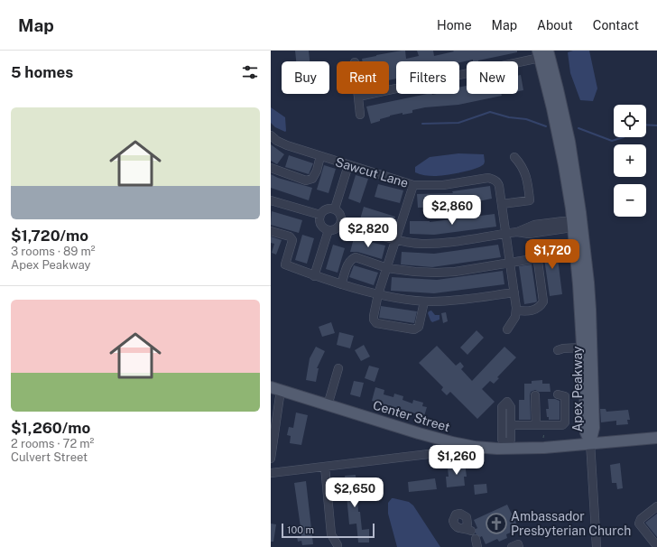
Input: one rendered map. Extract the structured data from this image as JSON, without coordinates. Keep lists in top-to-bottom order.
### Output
{
  "streets": {
    "main road": ["Apex Peakway", "Center Street"],
    "street": ["Sawcut Lane"]
  },
  "crossings": [
    ["Apex Peakway", "Center Street"]
  ],
  "places": {
    "church": ["Ambassador Presbyterian Church"]
  },
  "scale_bar": "100 m",
  "page": {
    "header": "Map",
    "nav": [
      "Home",
      "Map",
      "About",
      "Contact"
    ],
    "heading": "5 homes",
    "chip": [
      "Buy",
      "Rent",
      "Filters",
      "New"
    ],
    "list": [
      {
        "name": "$1,720/mo",
        "note": "3 rooms · 89 m² · Apex Peakway"
      },
      {
        "name": "$1,260/mo",
        "note": "2 rooms · 72 m² · Culvert Street"
      }
    ],
    "map_buttons": ["+", "−"],
    "price": [
      "$2,860",
      "$2,820",
      "$1,720",
      "$1,260",
      "$2,650"
    ],
    "scale": "100 m"
  }
}
